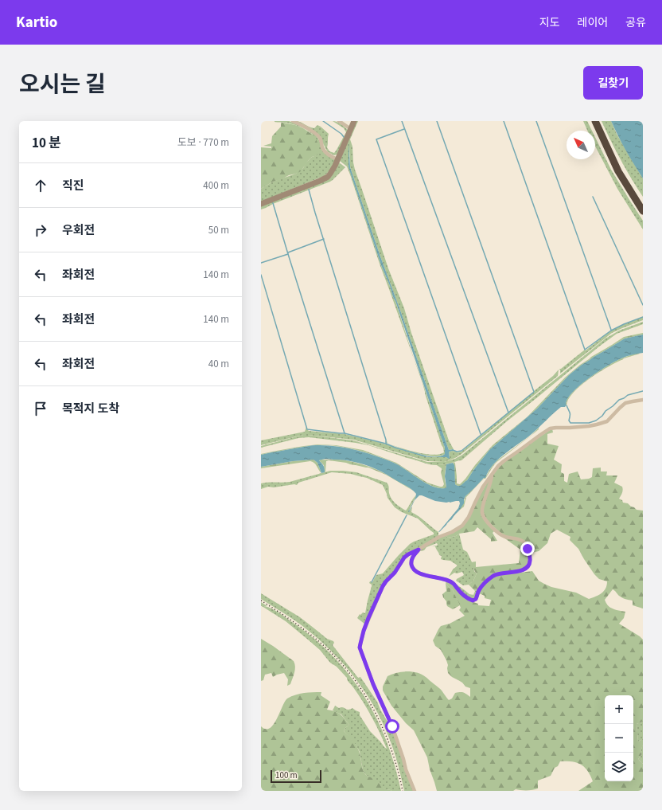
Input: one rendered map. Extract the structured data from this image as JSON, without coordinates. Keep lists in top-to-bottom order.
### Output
{
  "scale_bar": "100 m",
  "north": "top left",
  "page": {
    "header": "Kartio",
    "nav": ["지도", "레이어", "공유"],
    "title": "오시는 길",
    "buttons": "길찾기",
    "heading": ["10 분", "도보 · 770 m"],
    "list": [
      ["직진", "400 m"],
      ["우회전", "50 m"],
      ["좌회전", "140 m"],
      ["좌회전", "140 m"],
      ["좌회전", "40 m"],
      "목적지 도착"
    ],
    "map_buttons": ["+", "−"],
    "scale": "100 m"
  }
}
